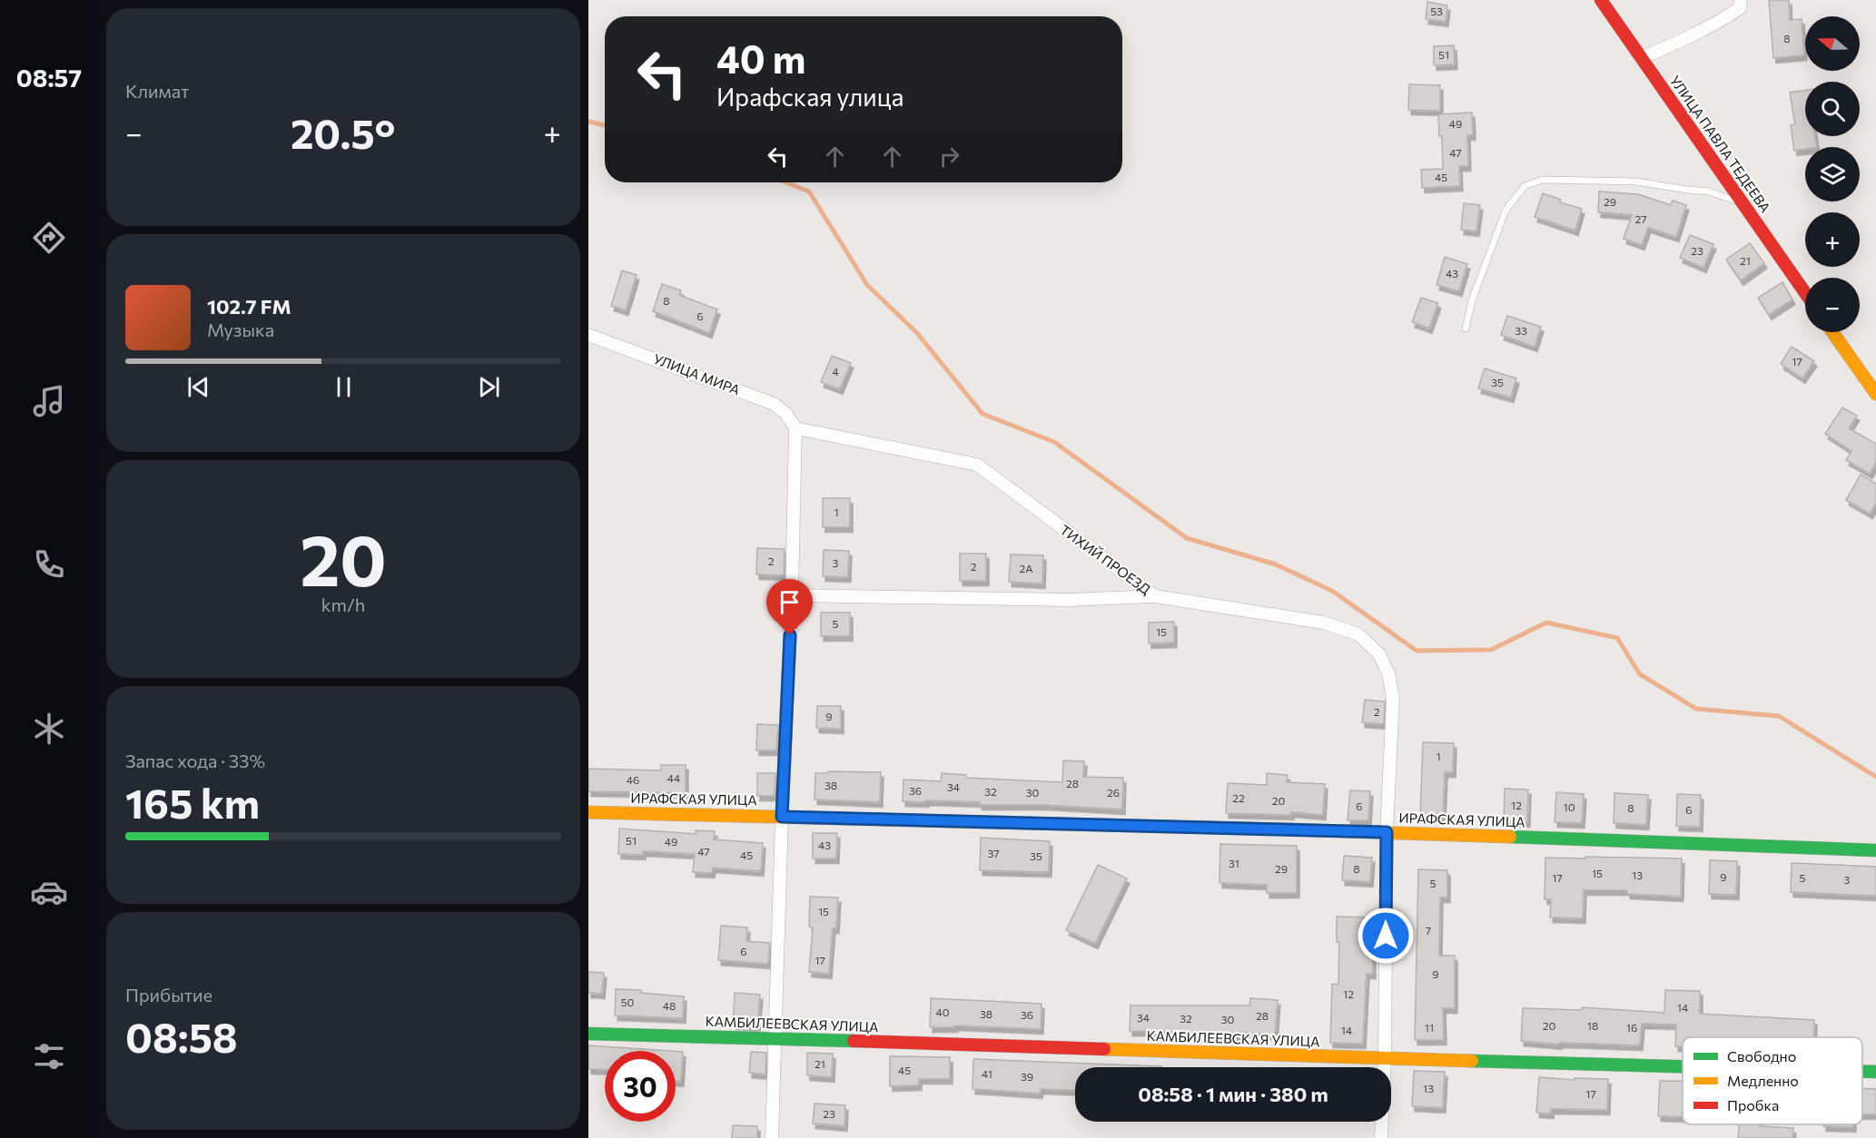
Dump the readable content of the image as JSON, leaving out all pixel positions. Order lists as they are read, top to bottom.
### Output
{
  "streets": {
    "street": [
      "УЛИЦА ПАВЛА ТЕДЕЕВА",
      "УЛИЦА МИРА",
      "ТИХИЙ ПРОЕЗД",
      "ИРАФСКАЯ УЛИЦА",
      "КАМБИЛЕЕВСКАЯ УЛИЦА"
    ]
  },
  "crossings": [
    ["УЛИЦА МИРА", "ТИХИЙ ПРОЕЗД"],
    ["ТИХИЙ ПРОЕЗД", "ИРАФСКАЯ УЛИЦА"],
    ["ТИХИЙ ПРОЕЗД", "КАМБИЛЕЕВСКАЯ УЛИЦА"]
  ],
  "house_numbers": [
    "53",
    "8",
    "51",
    "49",
    "47",
    "45",
    "29",
    "27",
    "23",
    "21",
    "43",
    "8",
    "6",
    "33",
    "17",
    "4",
    "35",
    "1",
    "2",
    "3",
    "2",
    "2А",
    "5",
    "15",
    "2",
    "9",
    "1",
    "44",
    "46",
    "28",
    "38",
    "34",
    "36",
    "32",
    "30",
    "26",
    "22",
    "20",
    "12",
    "6",
    "10",
    "8",
    "6",
    "51",
    "49",
    "43",
    "47",
    "37",
    "45",
    "35",
    "31",
    "29",
    "8",
    "15",
    "13",
    "9",
    "17",
    "5",
    "3",
    "5",
    "15",
    "7",
    "6",
    "17",
    "9",
    "12",
    "50",
    "48",
    "14",
    "40",
    "38",
    "36",
    "28",
    "34",
    "32",
    "30",
    "20",
    "18",
    "11",
    "16",
    "14",
    "21",
    "45",
    "41",
    "39",
    "13",
    "17",
    "23"
  ],
  "legend": ["Свободно", "Медленно", "Пробка"],
  "north": "left",
  "page": {
    "tabs": "08:57",
    "tile": [
      "Климат",
      ["20", "km/h"],
      ["Запас хода · 33%", "165 km"],
      ["Прибытие", "08:58"]
    ],
    "map_buttons": ["+", "−"],
    "turn": ["40 m", "Ирафская улица"],
    "heat": ["−", "20.5°", "+"],
    "song": ["102.7 FM", "Музыка"],
    "limit": "30",
    "trip": "08:58 · 1 мин · 380 m"
  }
}
